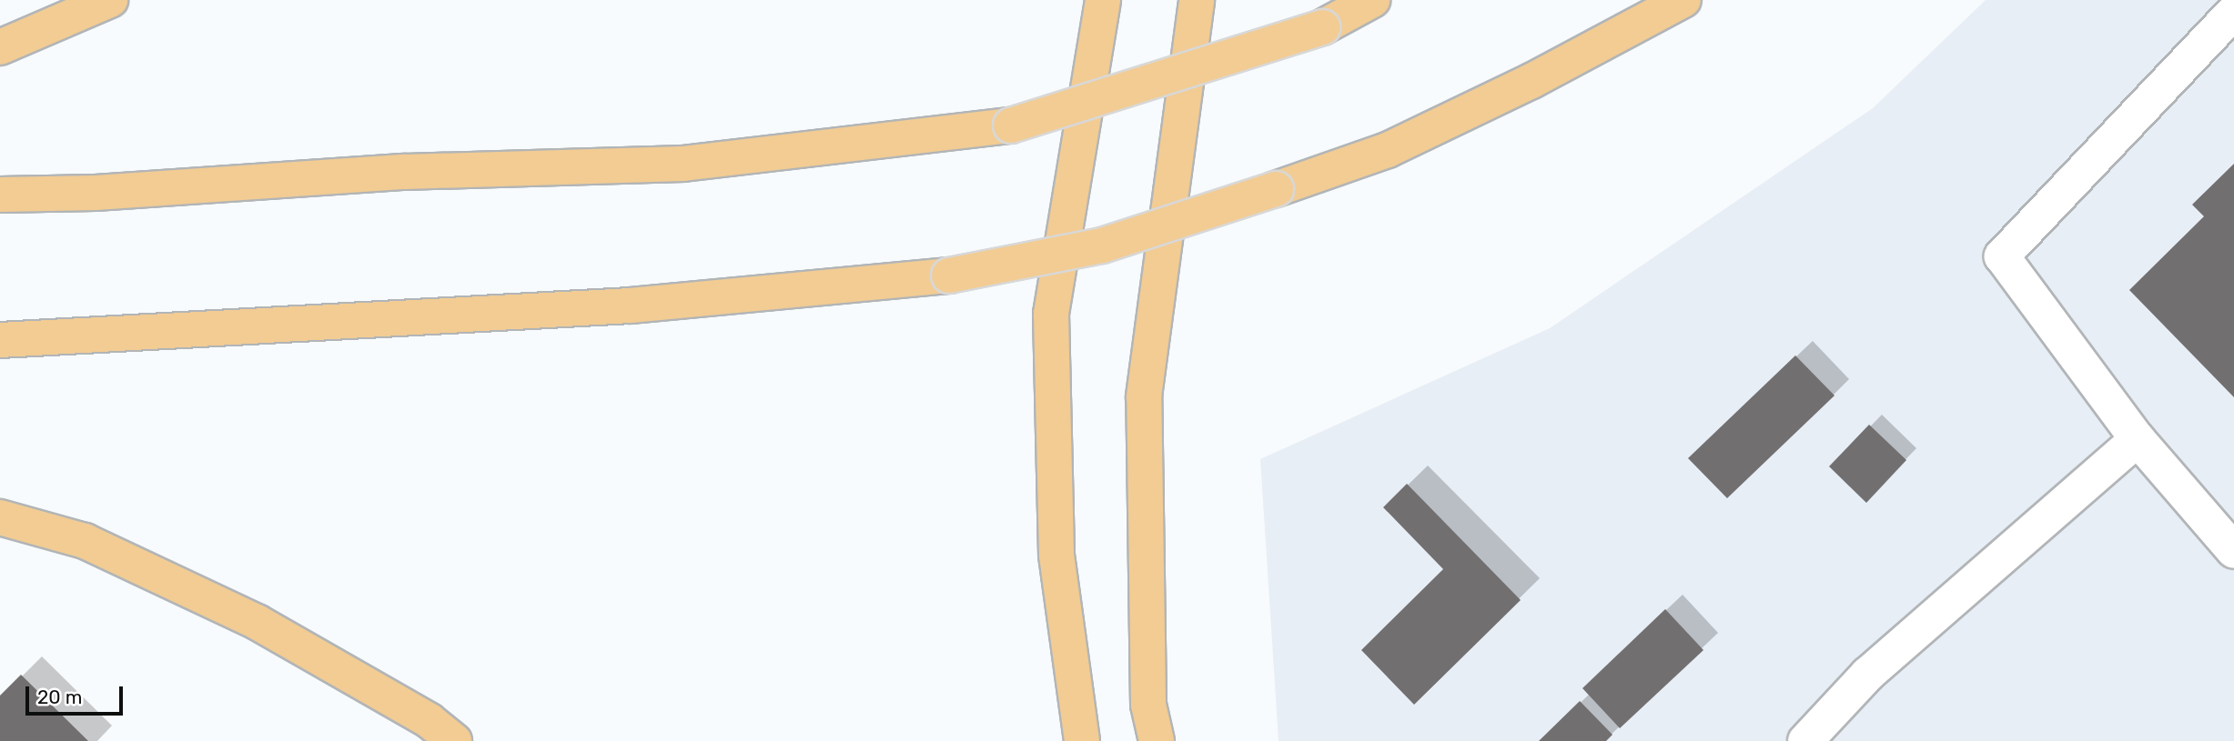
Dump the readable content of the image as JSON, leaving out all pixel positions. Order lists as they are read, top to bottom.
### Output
{
  "scale_bar": "20 m"
}
